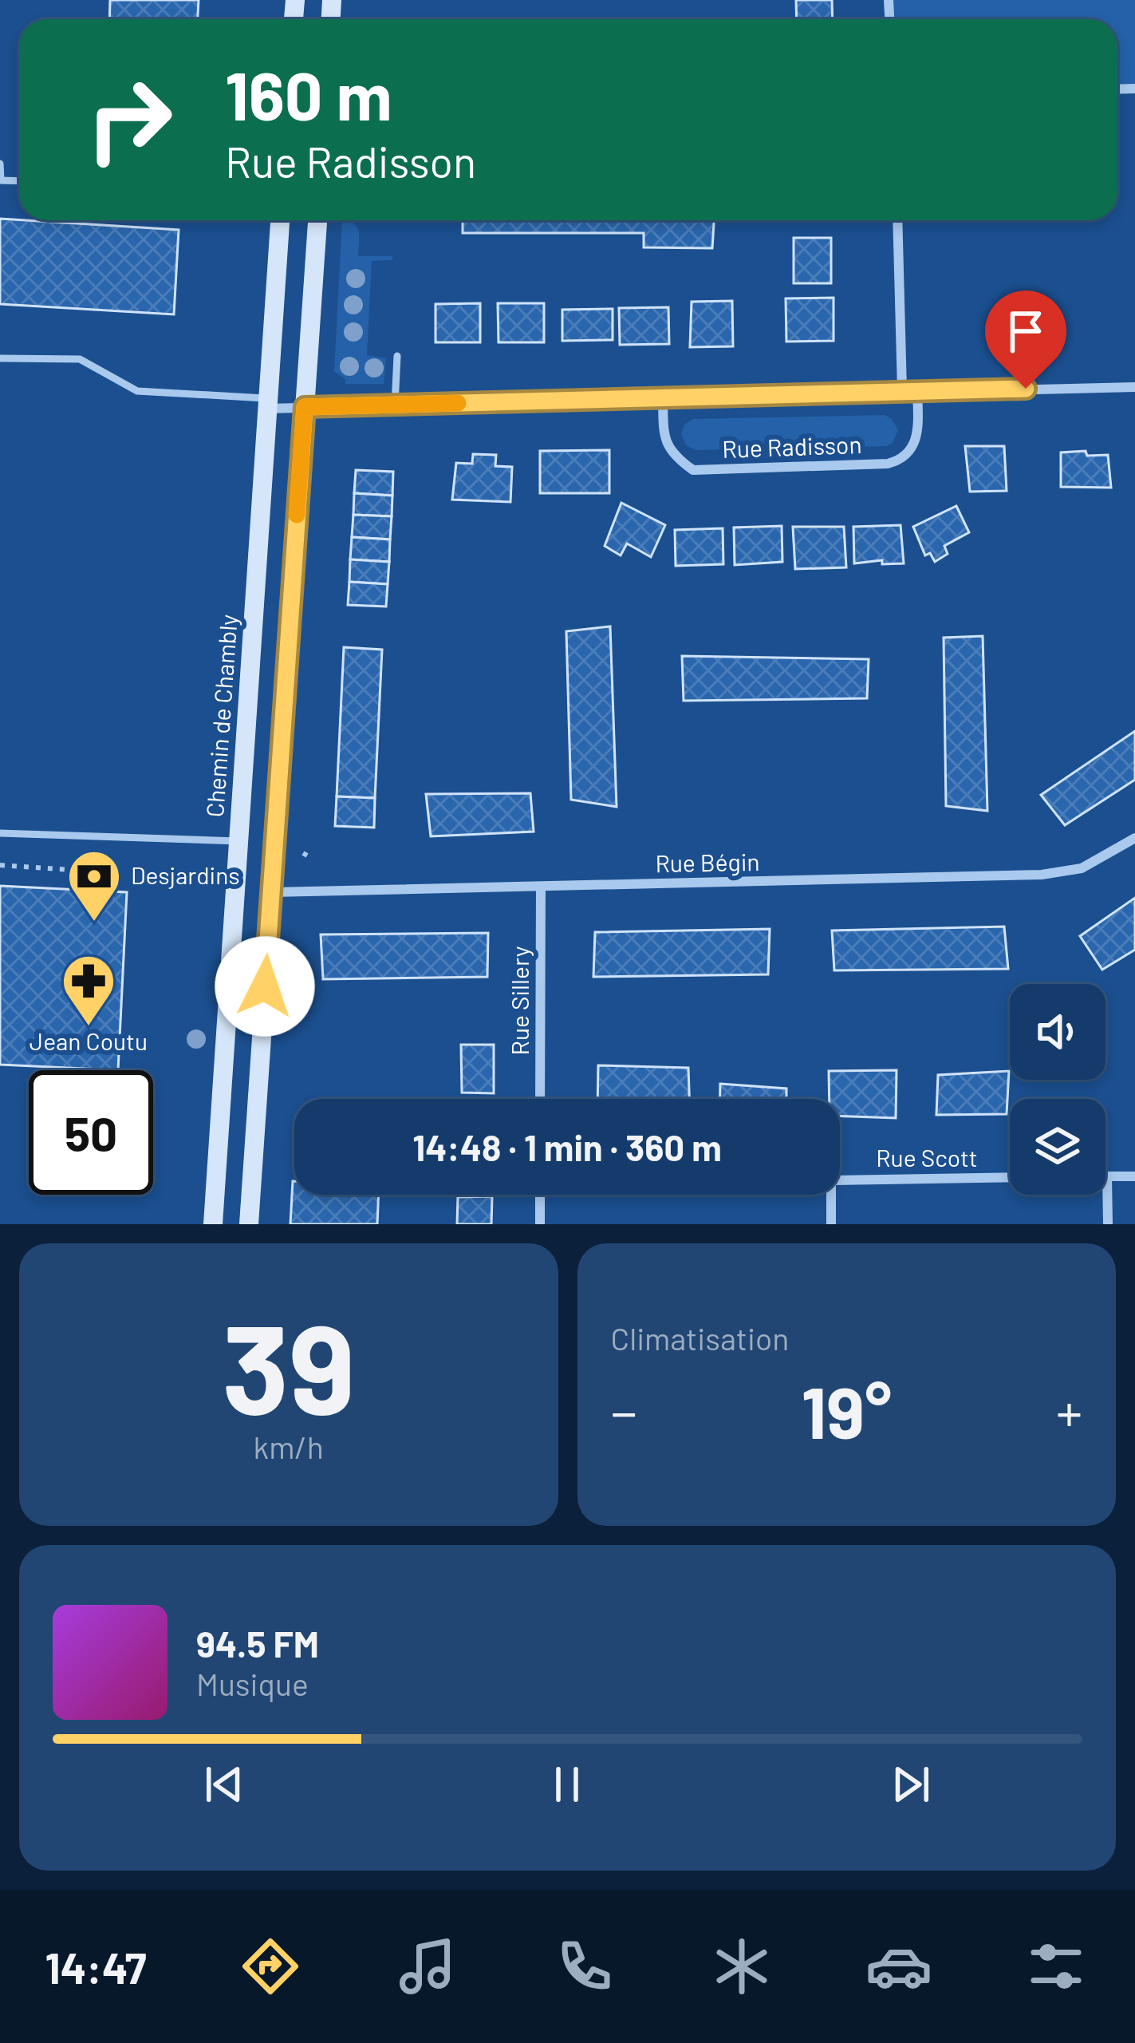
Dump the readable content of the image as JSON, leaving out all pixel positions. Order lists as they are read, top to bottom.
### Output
{
  "streets": {
    "main road": ["Chemin de Chambly"],
    "street": [
      "Rue Radisson",
      "Rue Bégin",
      "Rue Sillery",
      "Rue Scott"
    ]
  },
  "crossings": [
    ["Rue Bégin", "Rue Sillery"]
  ],
  "places": {
    "bank": ["Desjardins"],
    "pharmacy": ["Jean Coutu"]
  },
  "page": {
    "turn": ["160 m", "Rue Radisson"],
    "limit": "50",
    "trip": "14:48 · 1 min · 360 m",
    "tile": [
      ["39", "km/h"],
      "Climatisation"
    ],
    "heat": ["−", "19°", "+"],
    "song": ["94.5 FM", "Musique"],
    "tabs": "14:47"
  }
}
